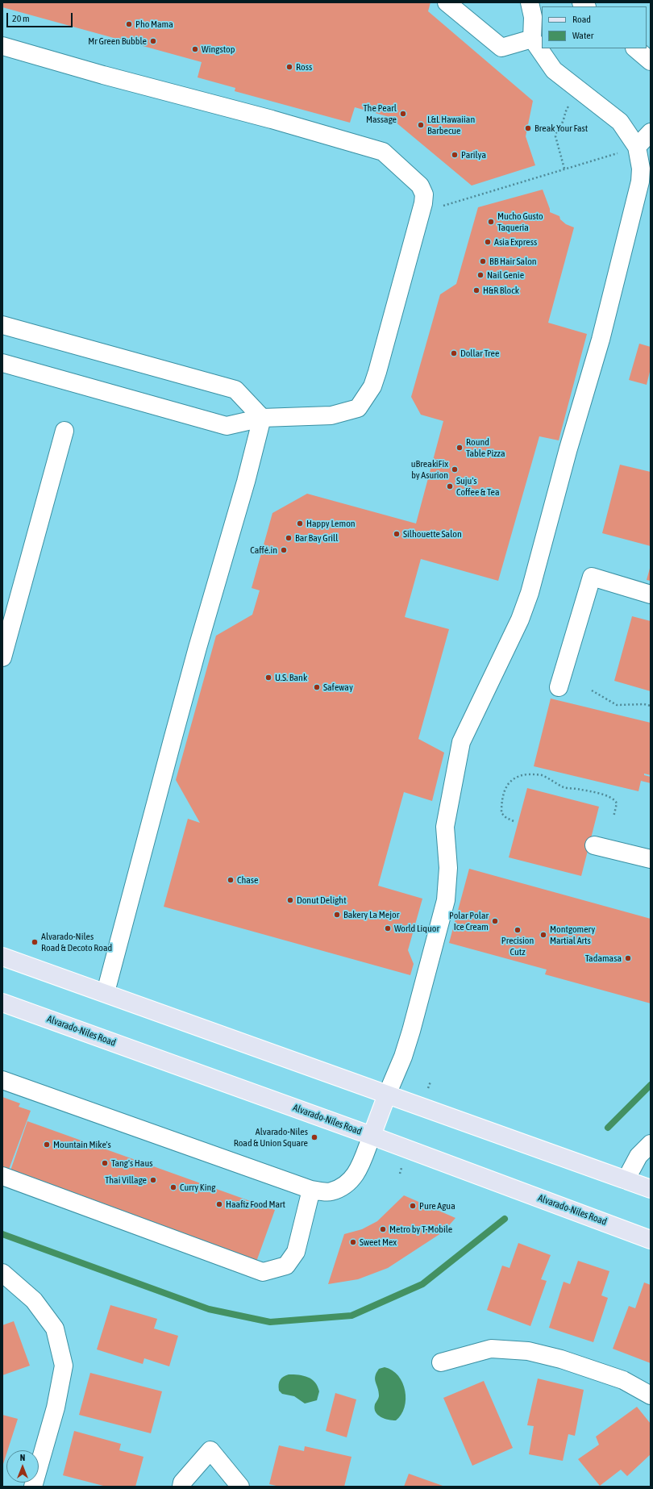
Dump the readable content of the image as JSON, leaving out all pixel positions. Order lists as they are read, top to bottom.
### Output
{
  "streets": {
    "main road": ["Alvarado-Niles Road"]
  },
  "places": [
    "Pho Mama",
    "Mr Green Bubble",
    "Wingstop",
    "Ross",
    "The Pearl Massage",
    "L&L Hawaiian Barbecue",
    "Break Your Fast",
    "Parilya",
    "Mucho Gusto Taqueria",
    "Asia Express",
    "BB Hair Salon",
    "Nail Genie",
    "H&R Block",
    "Dollar Tree",
    "Round Table Pizza",
    "uBreakiFix by Asurion",
    "Suju's Coffee & Tea",
    "Happy Lemon",
    "Silhouette Salon",
    "Bar Bay Grill",
    "Caffé.in",
    "U.S. Bank",
    "Safeway",
    "Chase",
    "Donut Delight",
    "Bakery La Mejor",
    "Polar Polar Ice Cream",
    "World Liquor",
    "Precision Cutz",
    "Montgomery Martial Arts",
    "Alvarado-Niles Road & Decoto Road",
    "Tadamasa",
    "Alvarado-Niles Road & Union Square",
    "Mountain Mike's",
    "Tang's Haus",
    "Thai Village",
    "Curry King",
    "Haafiz Food Mart",
    "Pure Agua",
    "Metro by T-Mobile",
    "Sweet Mex"
  ],
  "legend": ["Road", "Water"],
  "scale_bar": "20 m",
  "north": "top"
}
